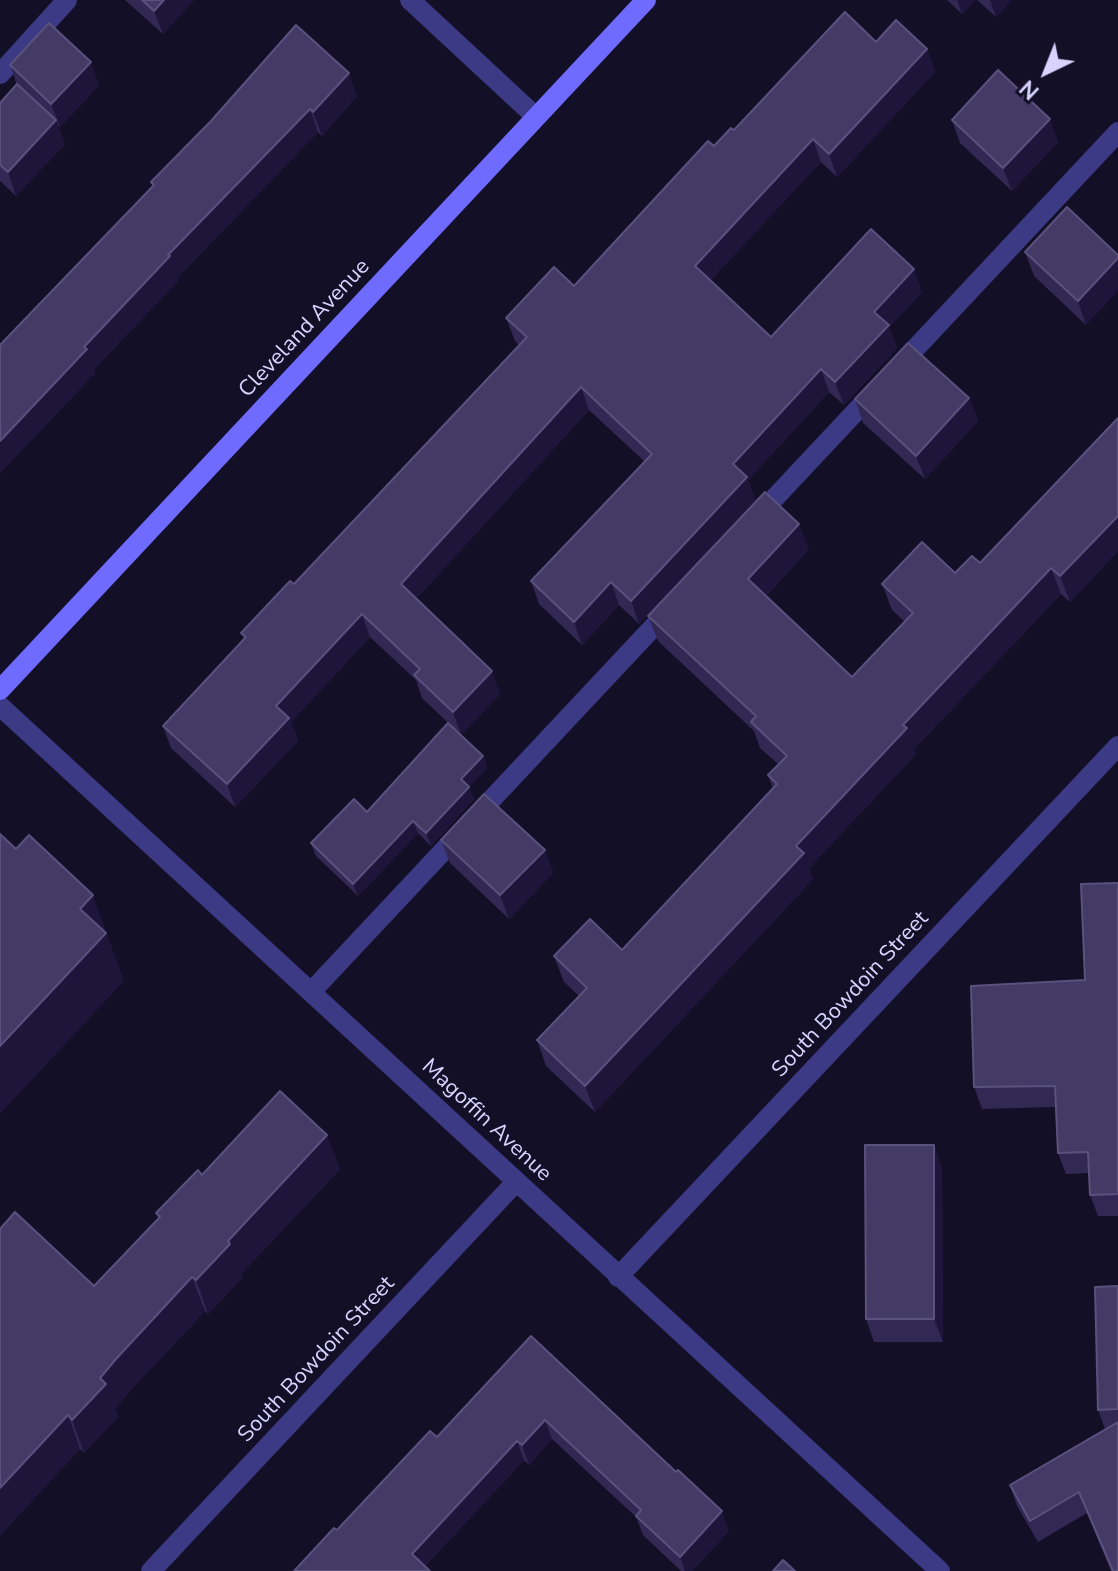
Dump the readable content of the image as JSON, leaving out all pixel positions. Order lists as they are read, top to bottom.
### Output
{
  "streets": {
    "street": ["Cleveland Avenue", "South Bowdoin Street", "Magoffin Avenue"]
  },
  "crossings": [
    ["South Bowdoin Street", "Magoffin Avenue"]
  ],
  "north": "bottom left"
}
